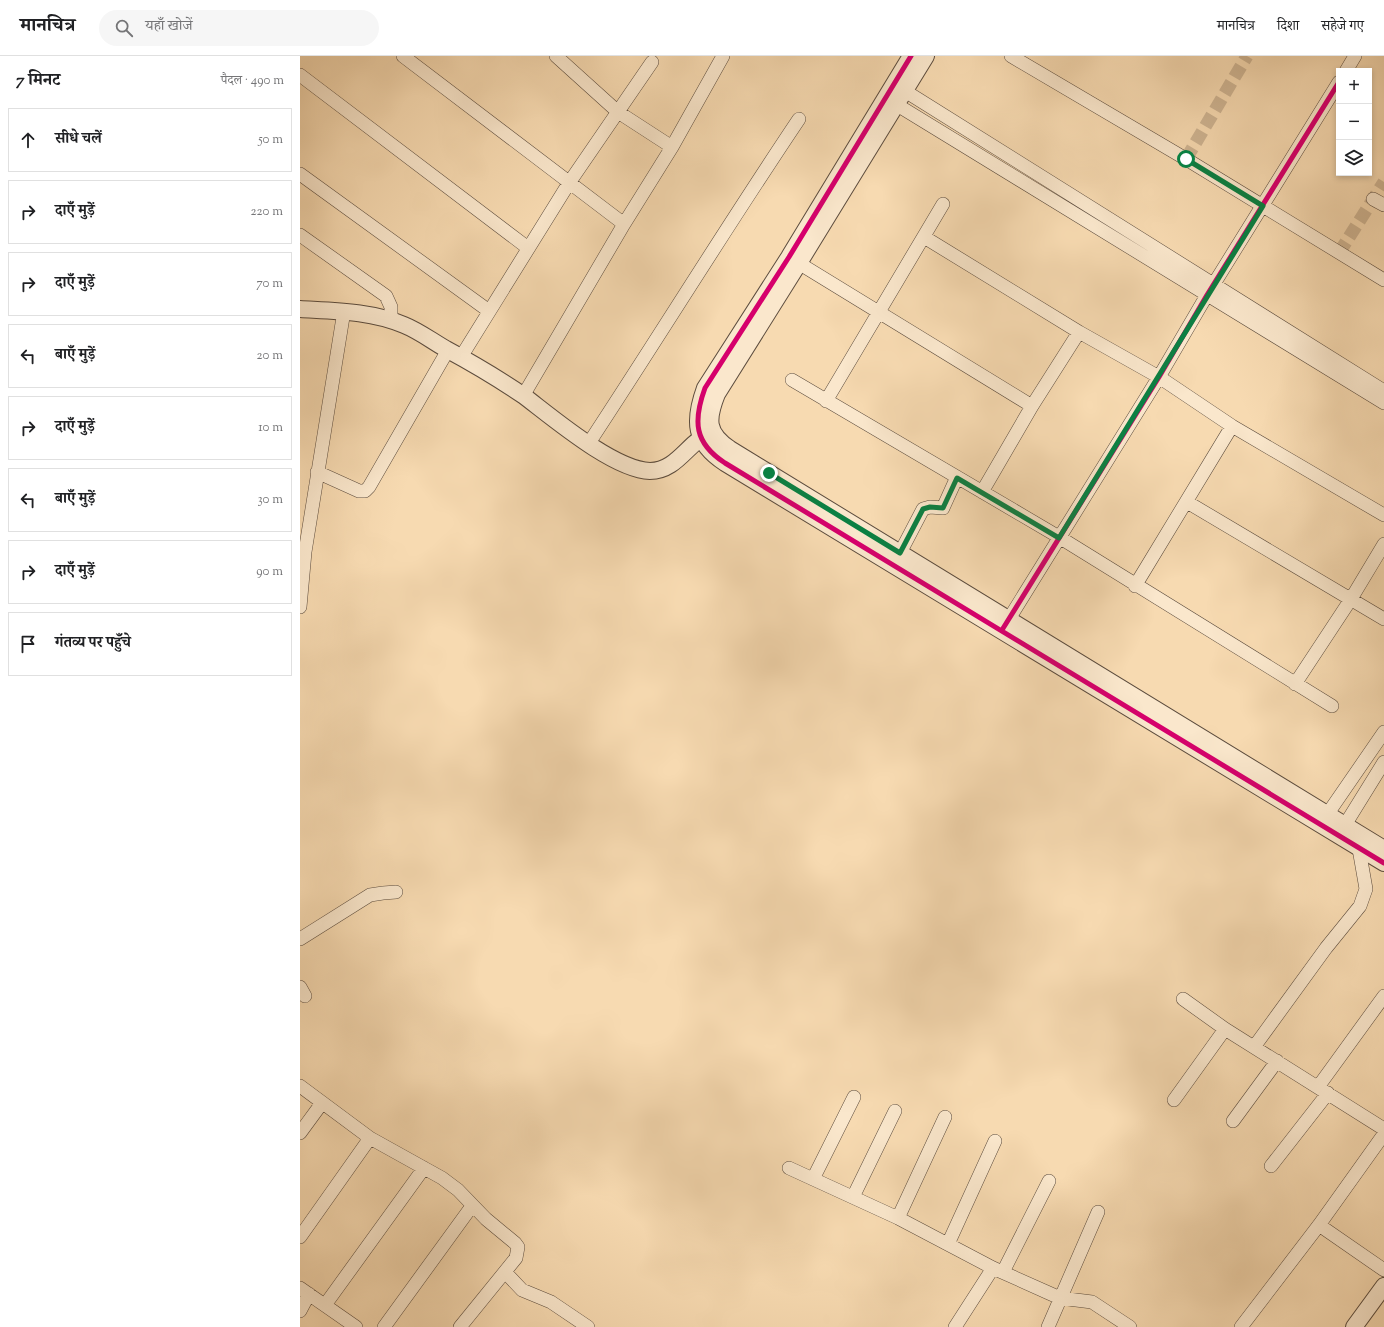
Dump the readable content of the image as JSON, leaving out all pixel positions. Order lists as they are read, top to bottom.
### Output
{
  "page": {
    "header": "मानचित्र",
    "search": "यहाँ खोजें",
    "nav": ["मानचित्र", "दिशा", "सहेजे गए"],
    "heading": ["7 मिनट", "पैदल · 490 m"],
    "map_buttons": ["+", "−"],
    "list": [
      ["सीधे चलें", "50 m"],
      ["दाएँ मुड़ें", "220 m"],
      ["दाएँ मुड़ें", "70 m"],
      ["बाएँ मुड़ें", "20 m"],
      ["दाएँ मुड़ें", "10 m"],
      ["बाएँ मुड़ें", "30 m"],
      ["दाएँ मुड़ें", "90 m"],
      "गंतव्य पर पहुँचे"
    ]
  }
}
